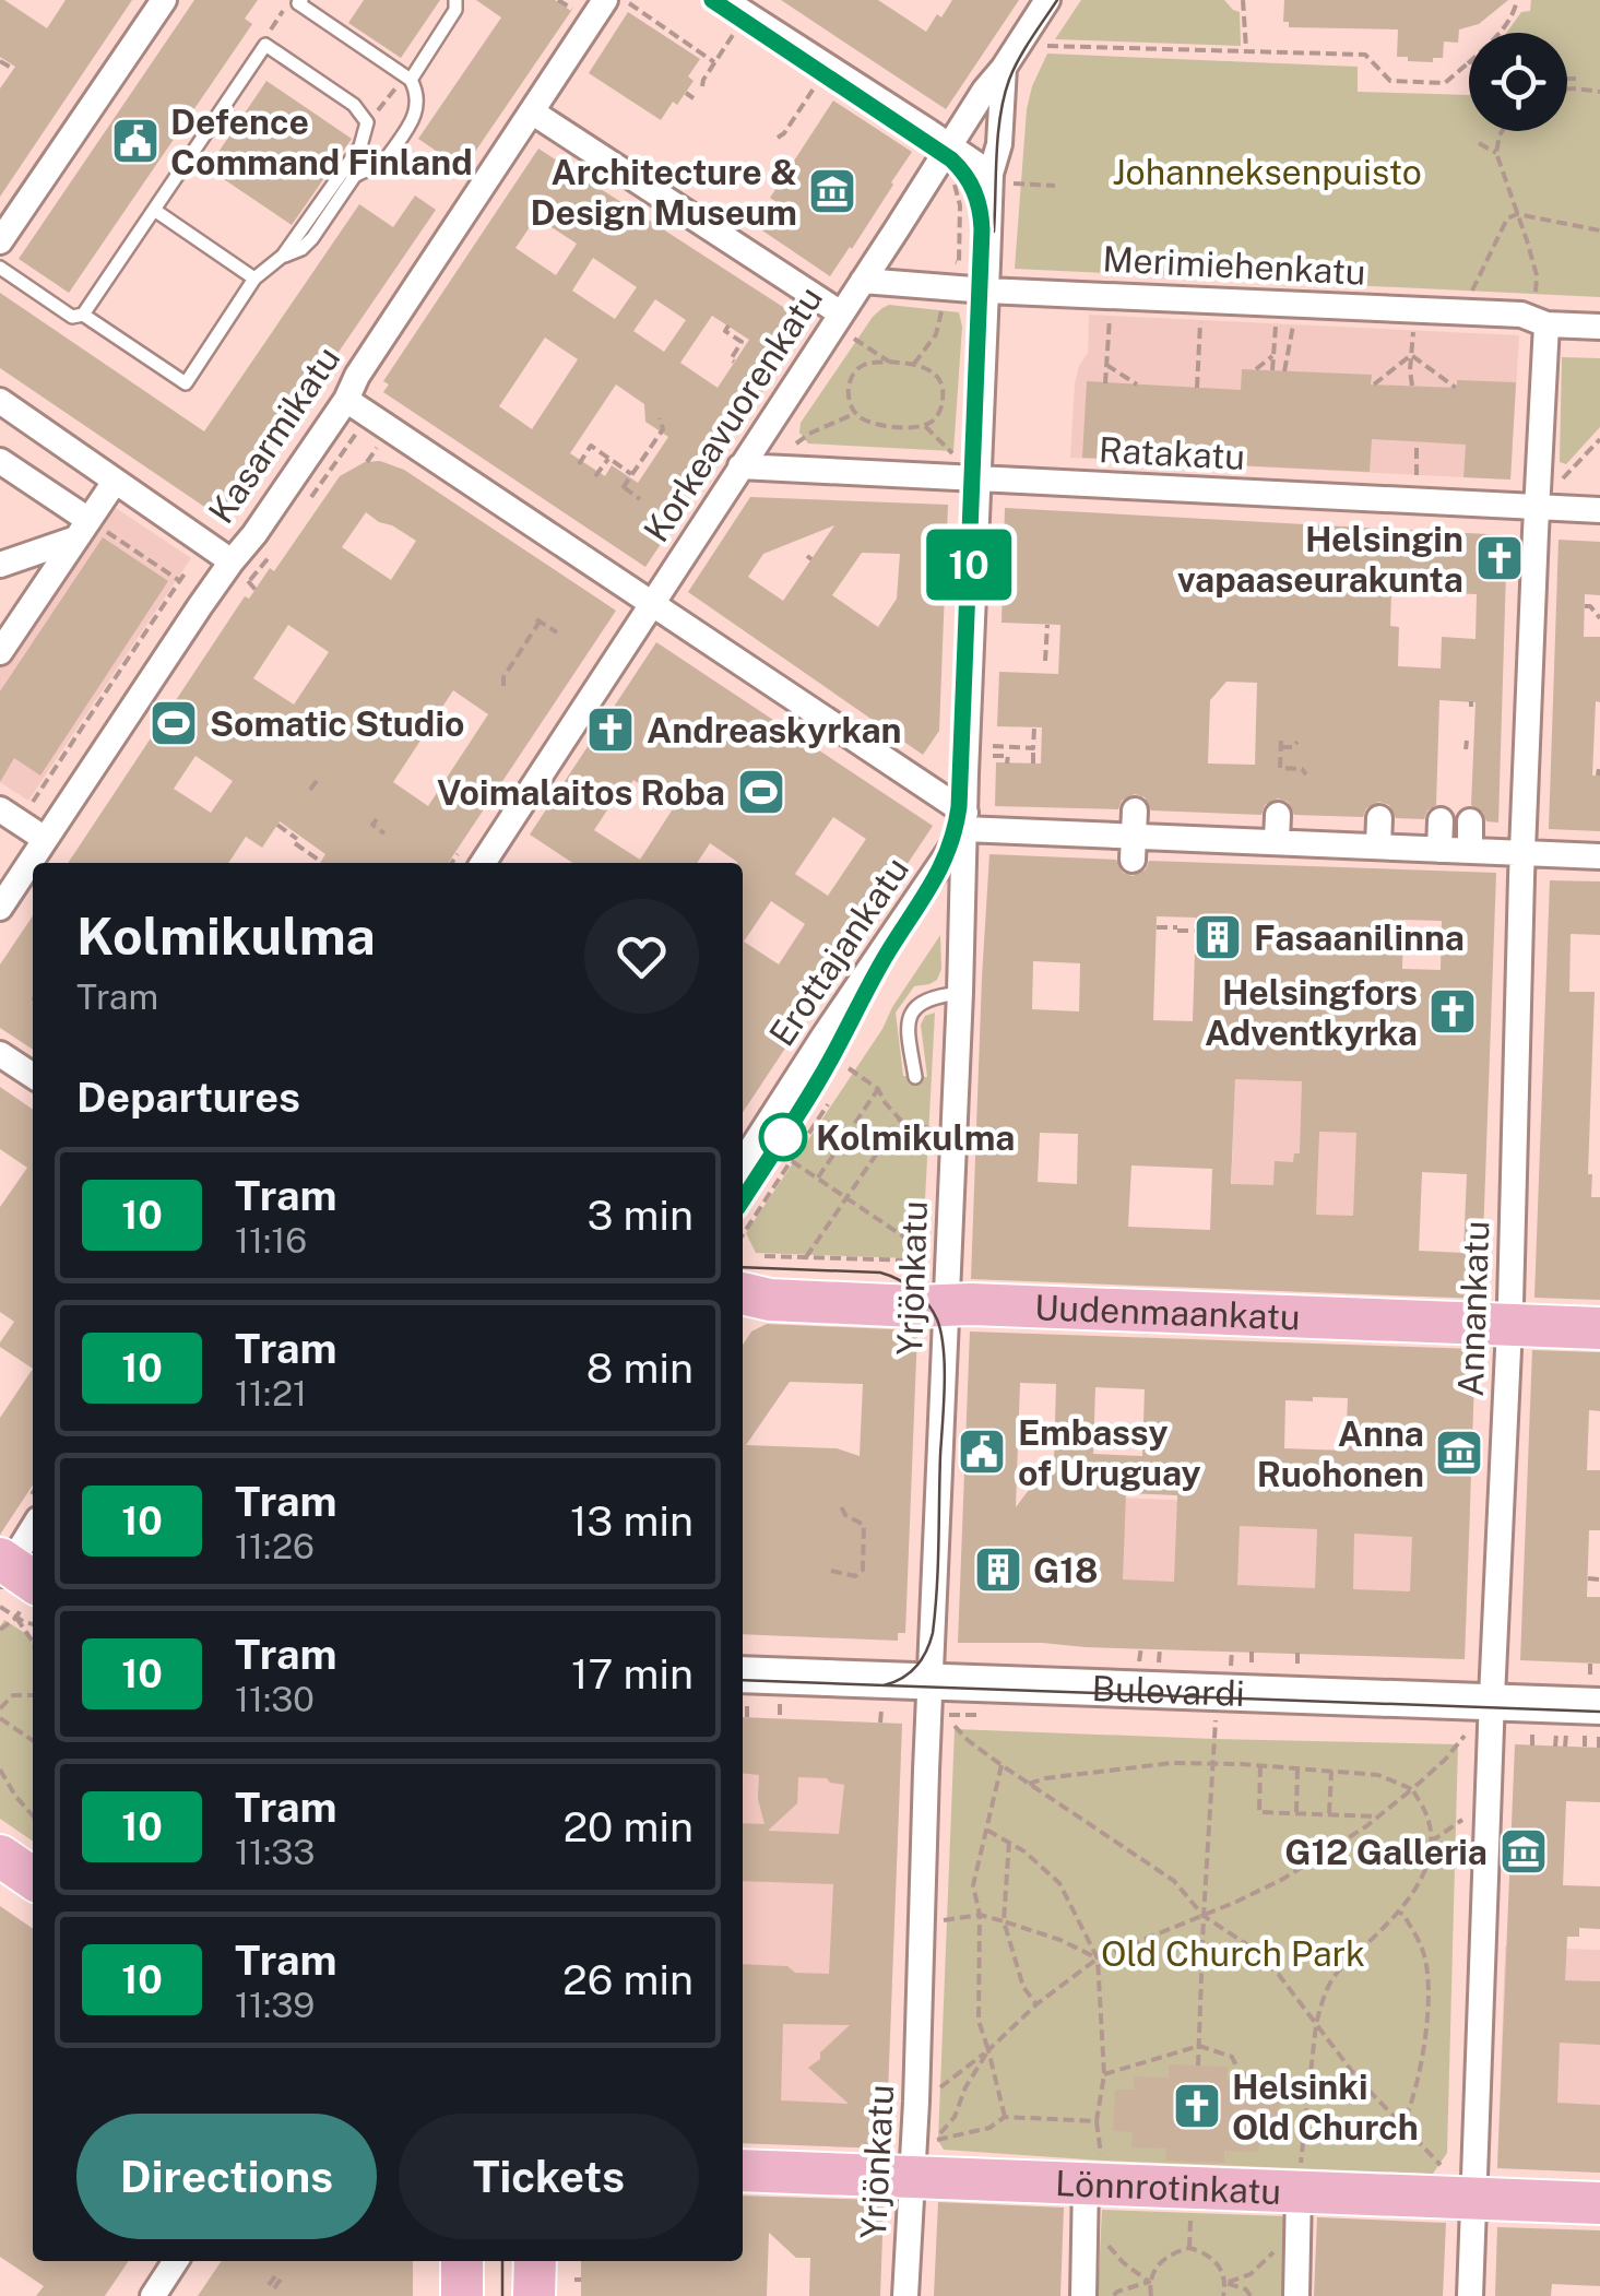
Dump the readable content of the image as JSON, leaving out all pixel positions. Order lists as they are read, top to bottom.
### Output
{
  "streets": {
    "main road": ["Uudenmaankatu", "Lönnrotinkatu"],
    "street": [
      "Merimiehenkatu",
      "Korkeavuorenkatu",
      "Kasarmikatu",
      "Ratakatu",
      "Erottajankatu",
      "Yrjönkatu",
      "Annankatu",
      "Bulevardi"
    ]
  },
  "crossings": [
    ["Merimiehenkatu", "Korkeavuorenkatu"],
    ["Merimiehenkatu", "Yrjönkatu"],
    ["Merimiehenkatu", "Annankatu"],
    ["Korkeavuorenkatu", "Ratakatu"],
    ["Korkeavuorenkatu", "Yrjönkatu"],
    ["Ratakatu", "Yrjönkatu"],
    ["Ratakatu", "Annankatu"],
    ["Erottajankatu", "Yrjönkatu"],
    ["Yrjönkatu", "Uudenmaankatu"],
    ["Yrjönkatu", "Bulevardi"],
    ["Yrjönkatu", "Lönnrotinkatu"],
    ["Annankatu", "Uudenmaankatu"],
    ["Annankatu", "Bulevardi"],
    ["Annankatu", "Lönnrotinkatu"]
  ],
  "parks": ["Johanneksenpuisto", "Old Church Park"],
  "places": {
    "public building": ["Defence Command Finland", "Embassy of Uruguay"],
    "museum": ["Architecture & Design Museum", "Anna Ruohonen", "G12 Galleria"],
    "church": [
      "Helsingin vapaaseurakunta",
      "Andreaskyrkan",
      "Helsingfors Adventkyrka",
      "Helsinki Old Church"
    ],
    "sports": ["Somatic Studio", "Voimalaitos Roba"],
    "building": ["Fasaanilinna", "G18"],
    "other": ["Kolmikulma"]
  },
  "lines": ["tram line 10"],
  "page": {
    "on_map": "10",
    "heading": [
      ["Kolmikulma", "Tram"],
      "Departures"
    ],
    "list": [
      {
        "mark": "10",
        "name": "Tram",
        "note": "11:16",
        "value": "3 min"
      },
      {
        "mark": "10",
        "name": "Tram",
        "note": "11:21",
        "value": "8 min"
      },
      {
        "mark": "10",
        "name": "Tram",
        "note": "11:26",
        "value": "13 min"
      },
      {
        "mark": "10",
        "name": "Tram",
        "note": "11:30",
        "value": "17 min"
      },
      {
        "mark": "10",
        "name": "Tram",
        "note": "11:33",
        "value": "20 min"
      },
      {
        "mark": "10",
        "name": "Tram",
        "note": "11:39",
        "value": "26 min"
      }
    ],
    "buttons": ["Directions", "Tickets"]
  }
}
